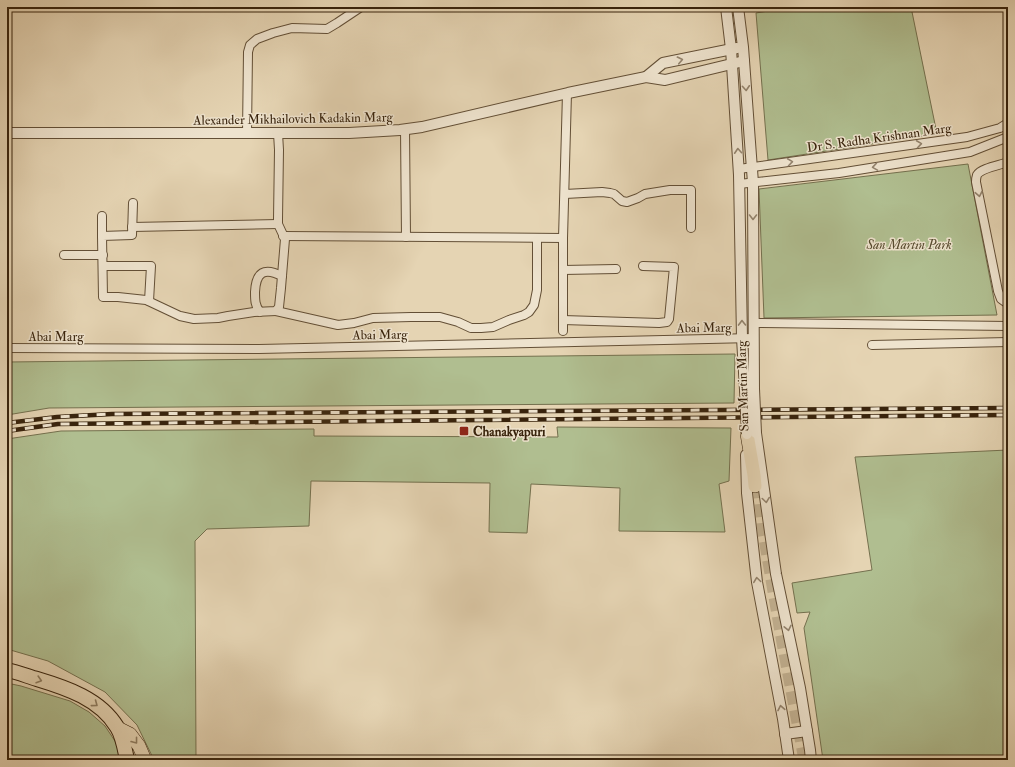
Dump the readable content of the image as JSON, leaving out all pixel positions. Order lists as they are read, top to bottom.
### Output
{
  "streets": {
    "street": [
      "Alexander Mikhailovich Kadakin Marg",
      "Dr S. Radha Krishnan Marg",
      "Abai Marg",
      "San Martin Marg"
    ]
  },
  "crossings": [
    ["Dr S. Radha Krishnan Marg", "San Martin Marg"],
    ["Abai Marg", "San Martin Marg"]
  ],
  "parks": ["San Martin Park"],
  "places": {
    "transit": ["Chanakyapuri"]
  }
}
